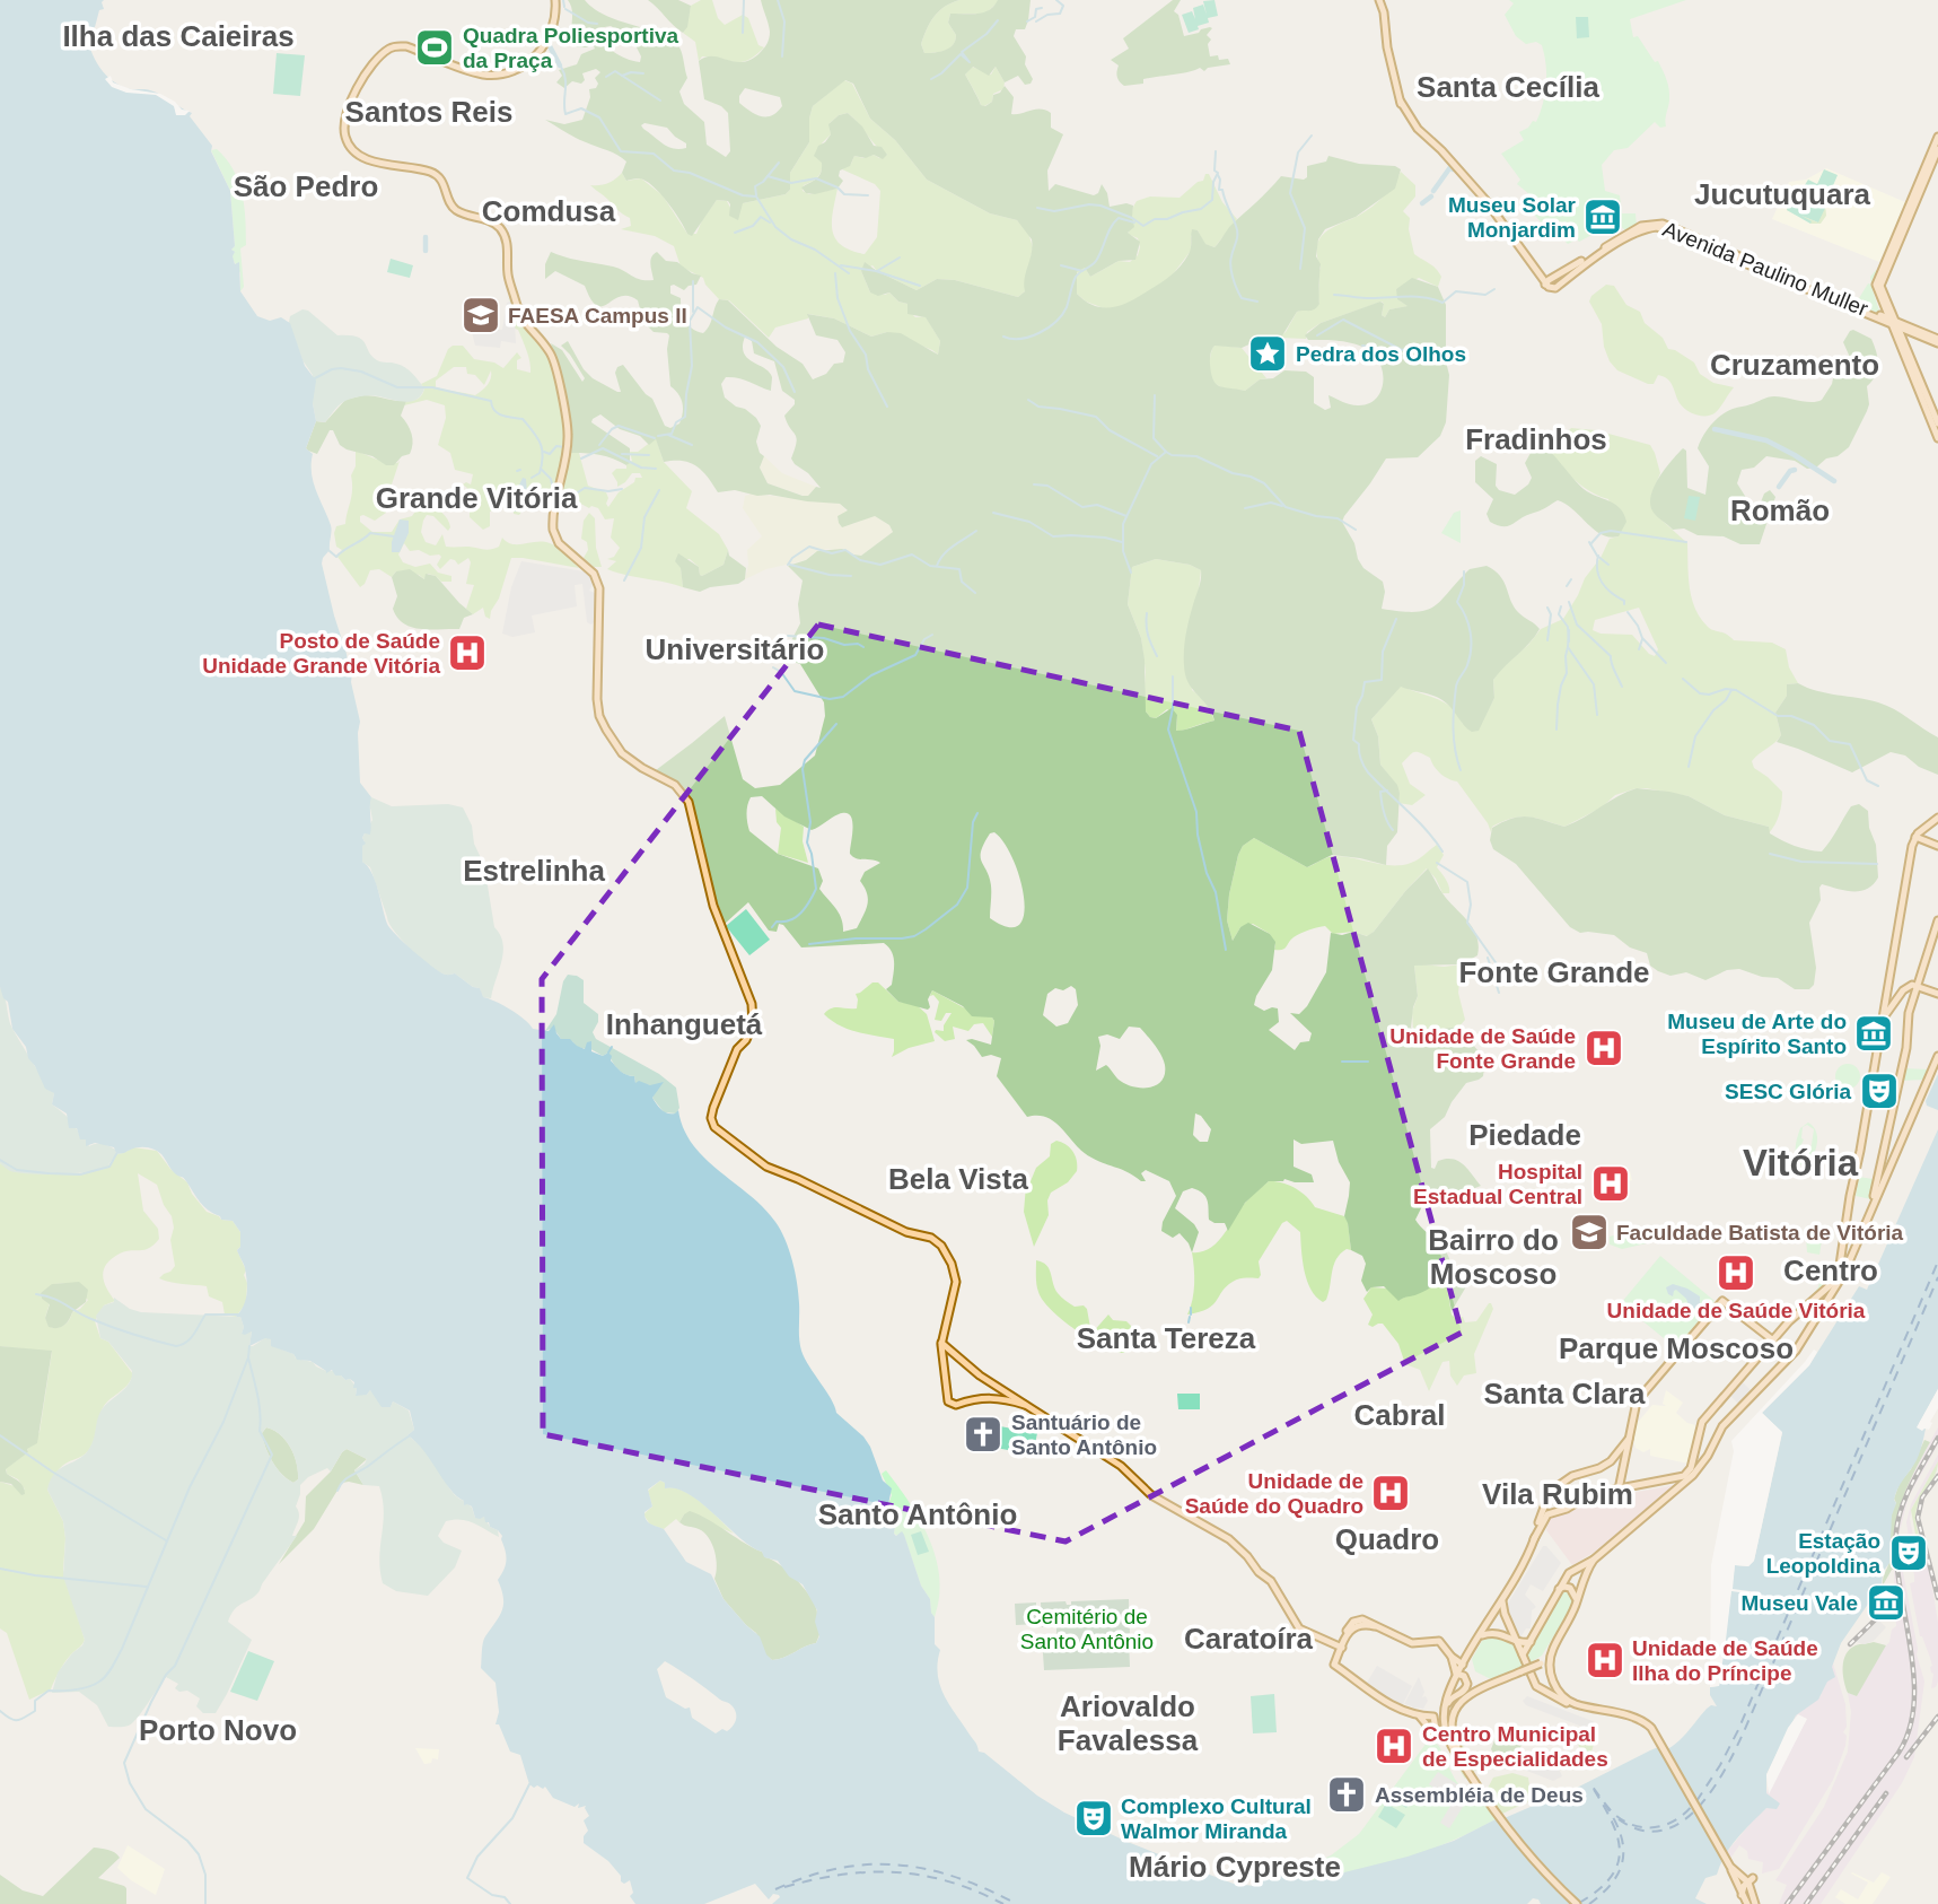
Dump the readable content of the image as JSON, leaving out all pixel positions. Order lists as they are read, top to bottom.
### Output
{
  "streets": {
    "main road": ["Avenida Paulino Muller"]
  },
  "districts": [
    "Ilha das Caieiras",
    "Santa Cecília",
    "Santos Reis",
    "São Pedro",
    "Jucutuquara",
    "Comdusa",
    "Cruzamento",
    "Fradinhos",
    "Grande Vitória",
    "Romão",
    "Universitário",
    "Estrelinha",
    "Fonte Grande",
    "Inhanguetá",
    "Piedade",
    "Vitória",
    "Bela Vista",
    "Bairro do Moscoso",
    "Centro",
    "Santa Tereza",
    "Parque Moscoso",
    "Santa Clara",
    "Cabral",
    "Vila Rubim",
    "Santo Antônio",
    "Quadro",
    "Caratoíra",
    "Ariovaldo Favalessa",
    "Porto Novo",
    "Mário Cypreste"
  ],
  "parks": ["Cemitério de Santo Antônio"],
  "places": {
    "sports": ["Quadra Poliesportiva da Praça"],
    "museum": ["Museu Solar Monjardim", "Museu de Arte do Espírito Santo", "Museu Vale"],
    "school or university": ["FAESA Campus II", "Faculdade Batista de Vitória"],
    "place": ["Pedra dos Olhos"],
    "hospital": [
      "Posto de Saúde Unidade Grande Vitória",
      "Unidade de Saúde Fonte Grande",
      "Hospital Estadual Central",
      "Unidade de Saúde Vitória",
      "Unidade de Saúde do Quadro",
      "Unidade de Saúde Ilha do Príncipe",
      "Centro Municipal de Especialidades"
    ],
    "theatre": ["SESC Glória", "Estação Leopoldina", "Complexo Cultural Walmor Miranda"],
    "church": ["Santuário de Santo Antônio", "Assembléia de Deus"]
  }
}
